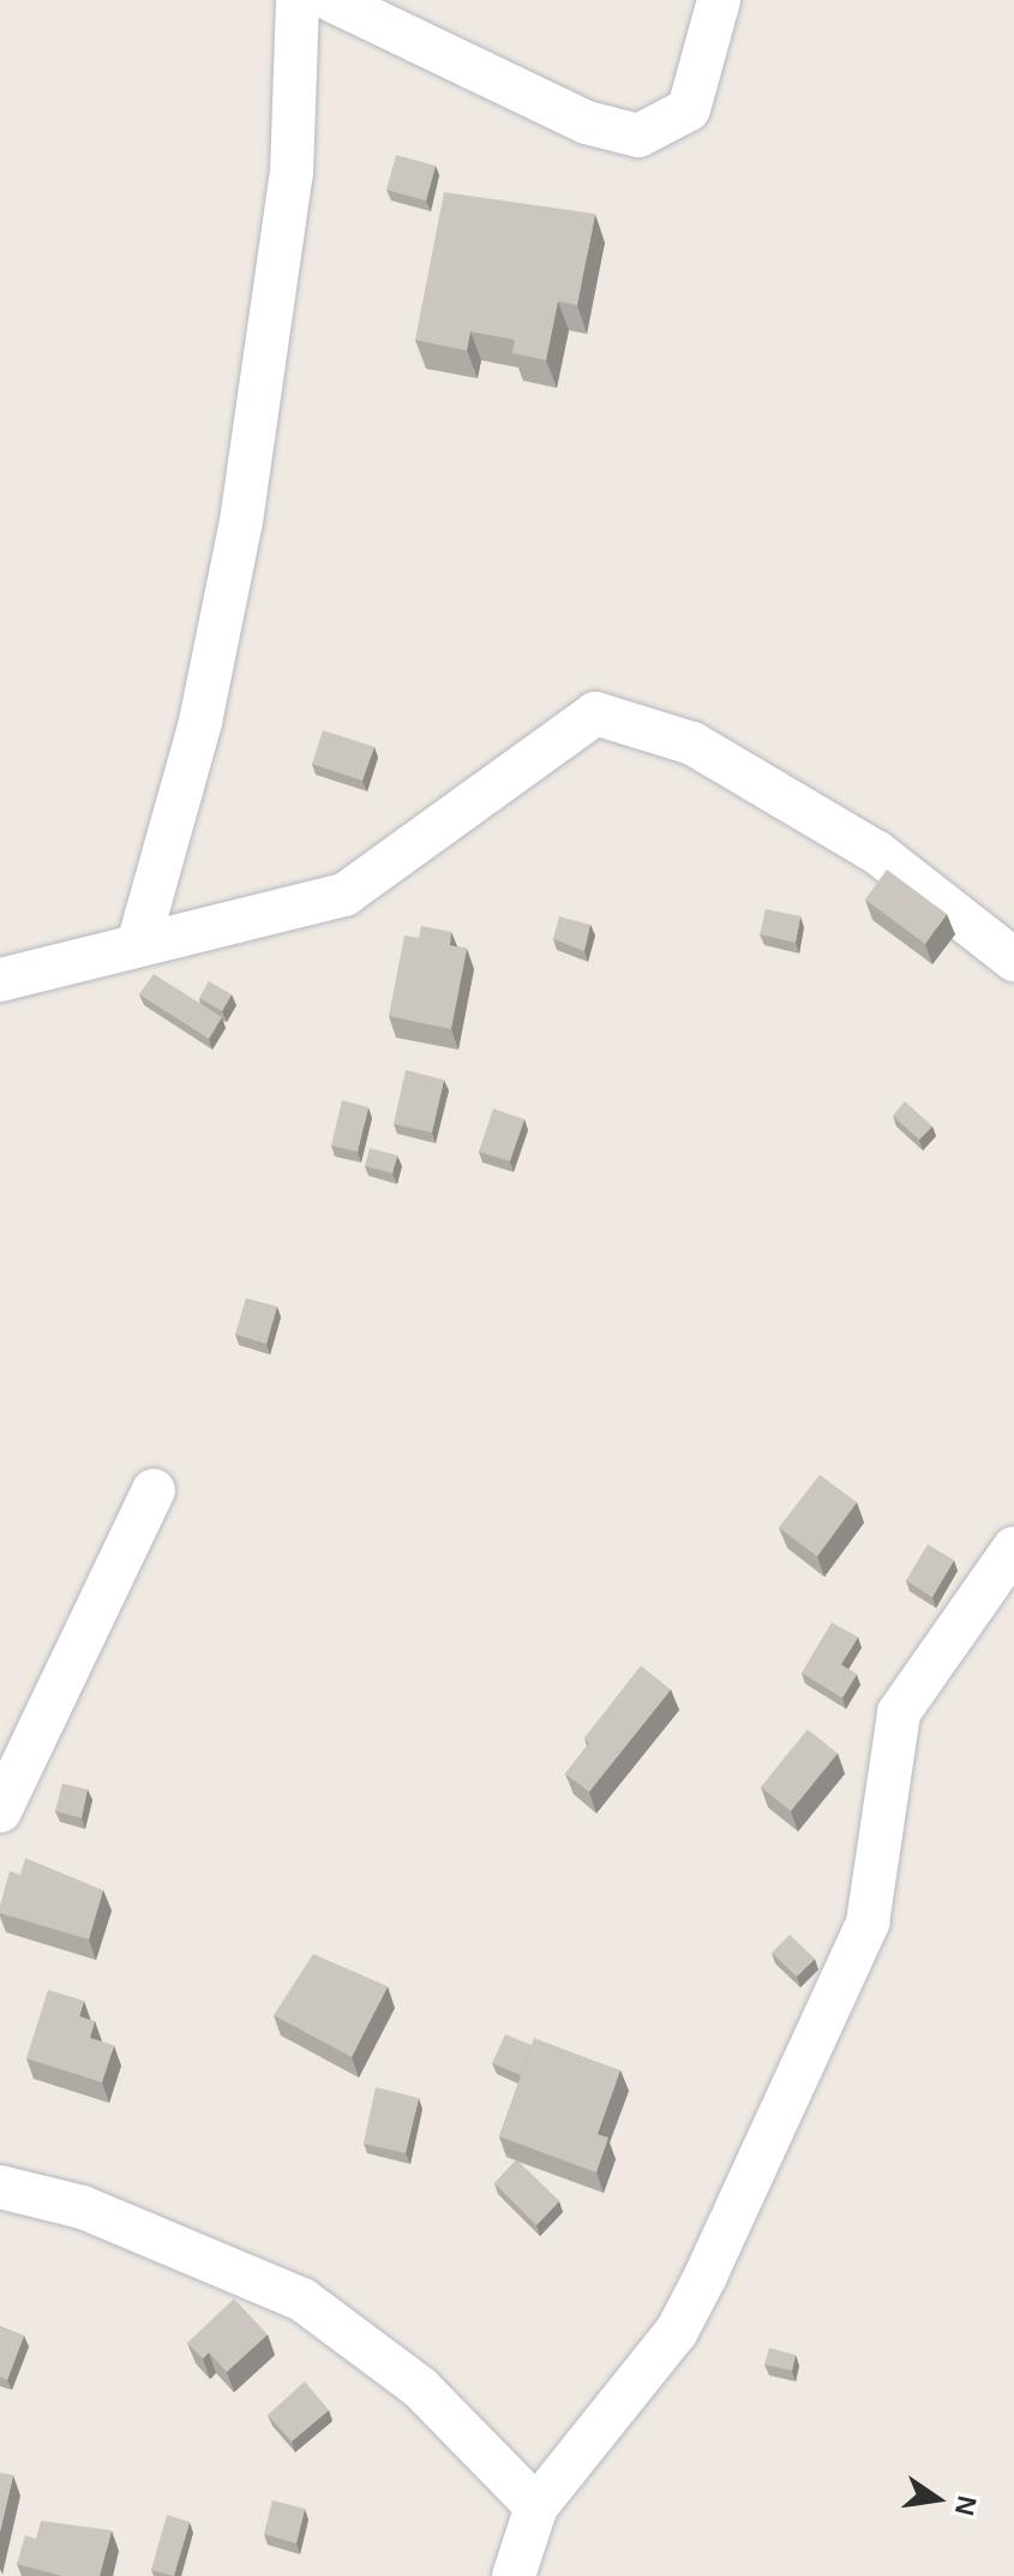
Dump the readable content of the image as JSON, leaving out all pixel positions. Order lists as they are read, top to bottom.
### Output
{
  "north": "right"
}
